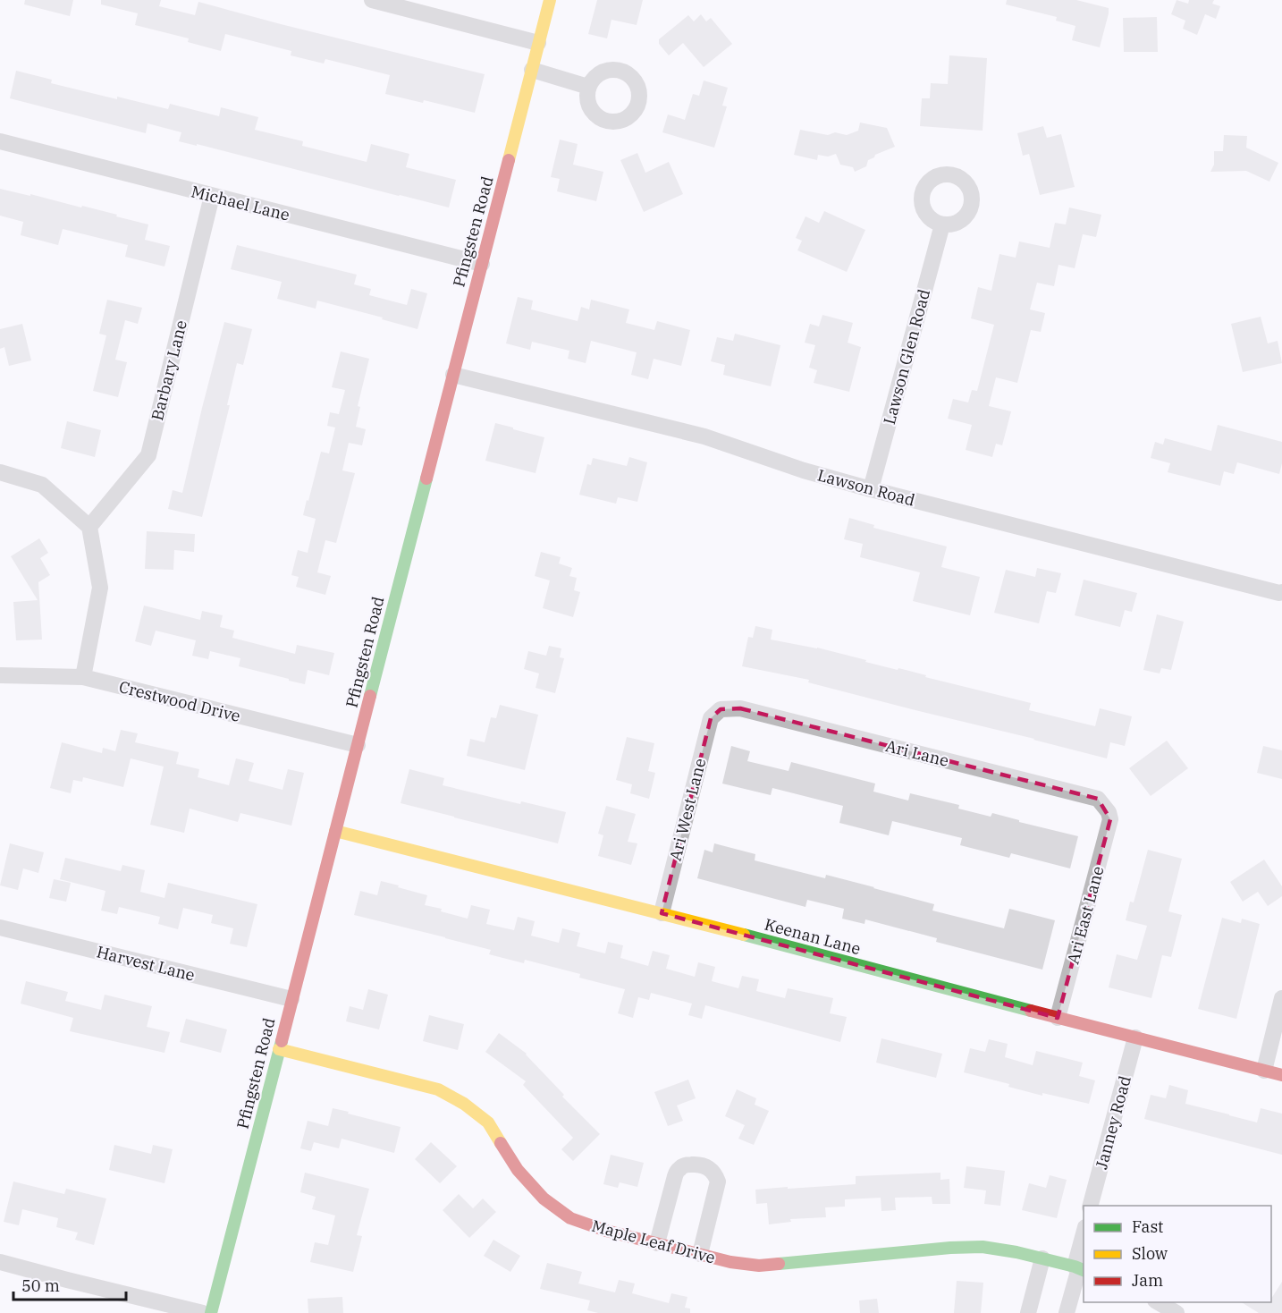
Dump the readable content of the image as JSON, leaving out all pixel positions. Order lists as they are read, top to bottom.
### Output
{
  "streets": {
    "street": [
      "Michael Lane",
      "Pfingsten Road",
      "Lawson Glen Road",
      "Barbary Lane",
      "Lawson Road",
      "Crestwood Drive",
      "Ari Lane",
      "Ari West Lane",
      "Ari East Lane",
      "Keenan Lane",
      "Harvest Lane",
      "Janney Road",
      "Maple Leaf Drive"
    ]
  },
  "crossings": [
    ["Michael Lane", "Pfingsten Road"],
    ["Michael Lane", "Barbary Lane"],
    ["Pfingsten Road", "Lawson Road"],
    ["Pfingsten Road", "Crestwood Drive"],
    ["Pfingsten Road", "Keenan Lane"],
    ["Pfingsten Road", "Harvest Lane"],
    ["Pfingsten Road", "Maple Leaf Drive"],
    ["Lawson Glen Road", "Lawson Road"],
    ["Ari Lane", "Ari West Lane"],
    ["Ari Lane", "Ari East Lane"],
    ["Ari West Lane", "Keenan Lane"],
    ["Ari East Lane", "Keenan Lane"],
    ["Keenan Lane", "Janney Road"]
  ],
  "legend": ["Fast", "Slow", "Jam"],
  "scale_bar": "50 m"
}
